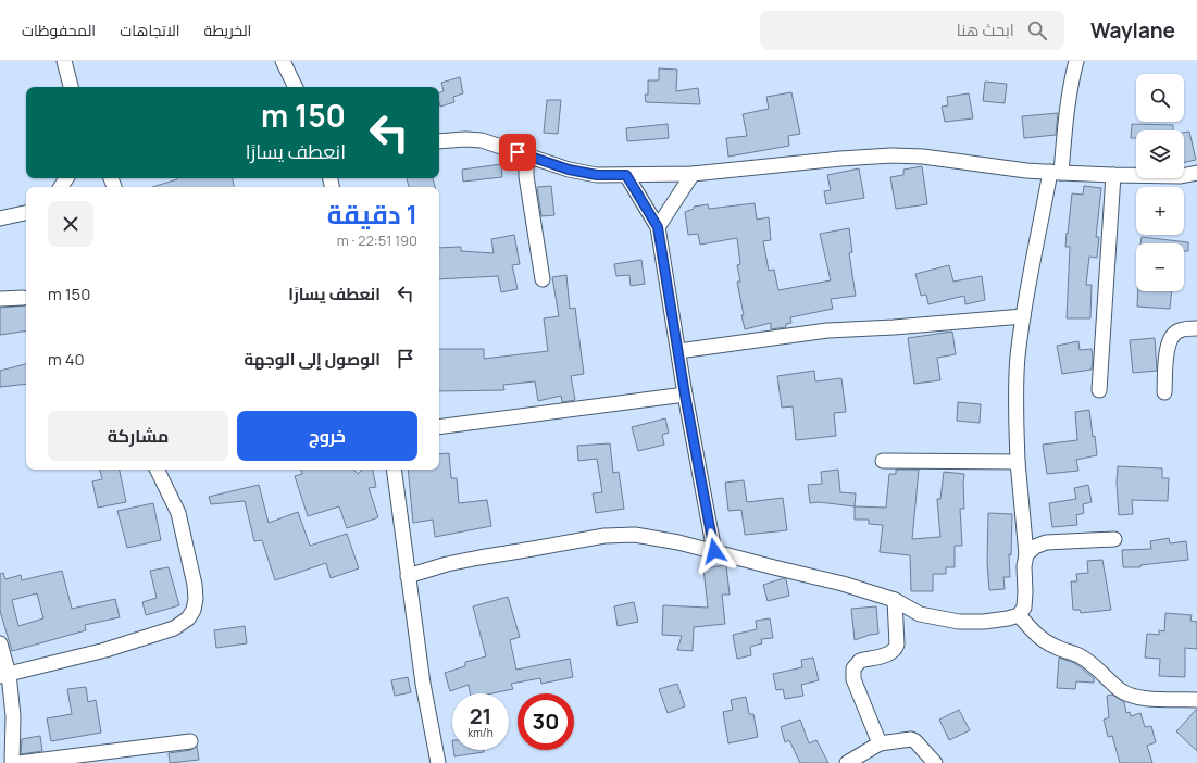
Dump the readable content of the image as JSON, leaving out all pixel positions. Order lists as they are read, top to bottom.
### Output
{
  "page": {
    "header": "Waylane",
    "search": "ابحث هنا",
    "nav": ["الخريطة", "الاتجاهات", "المحفوظات"],
    "map_buttons": ["+", "−"],
    "turn": ["150 m", "انعطف يسارًا"],
    "heading": ["1 دقيقة", "190 m · 22:51"],
    "list": [
      {
        "name": "انعطف يسارًا",
        "value": "150 m"
      },
      {
        "name": "الوصول إلى الوجهة",
        "value": "40 m"
      }
    ],
    "buttons": ["خروج", "مشاركة"],
    "speed": "21 km/h",
    "limit": "30"
  }
}
